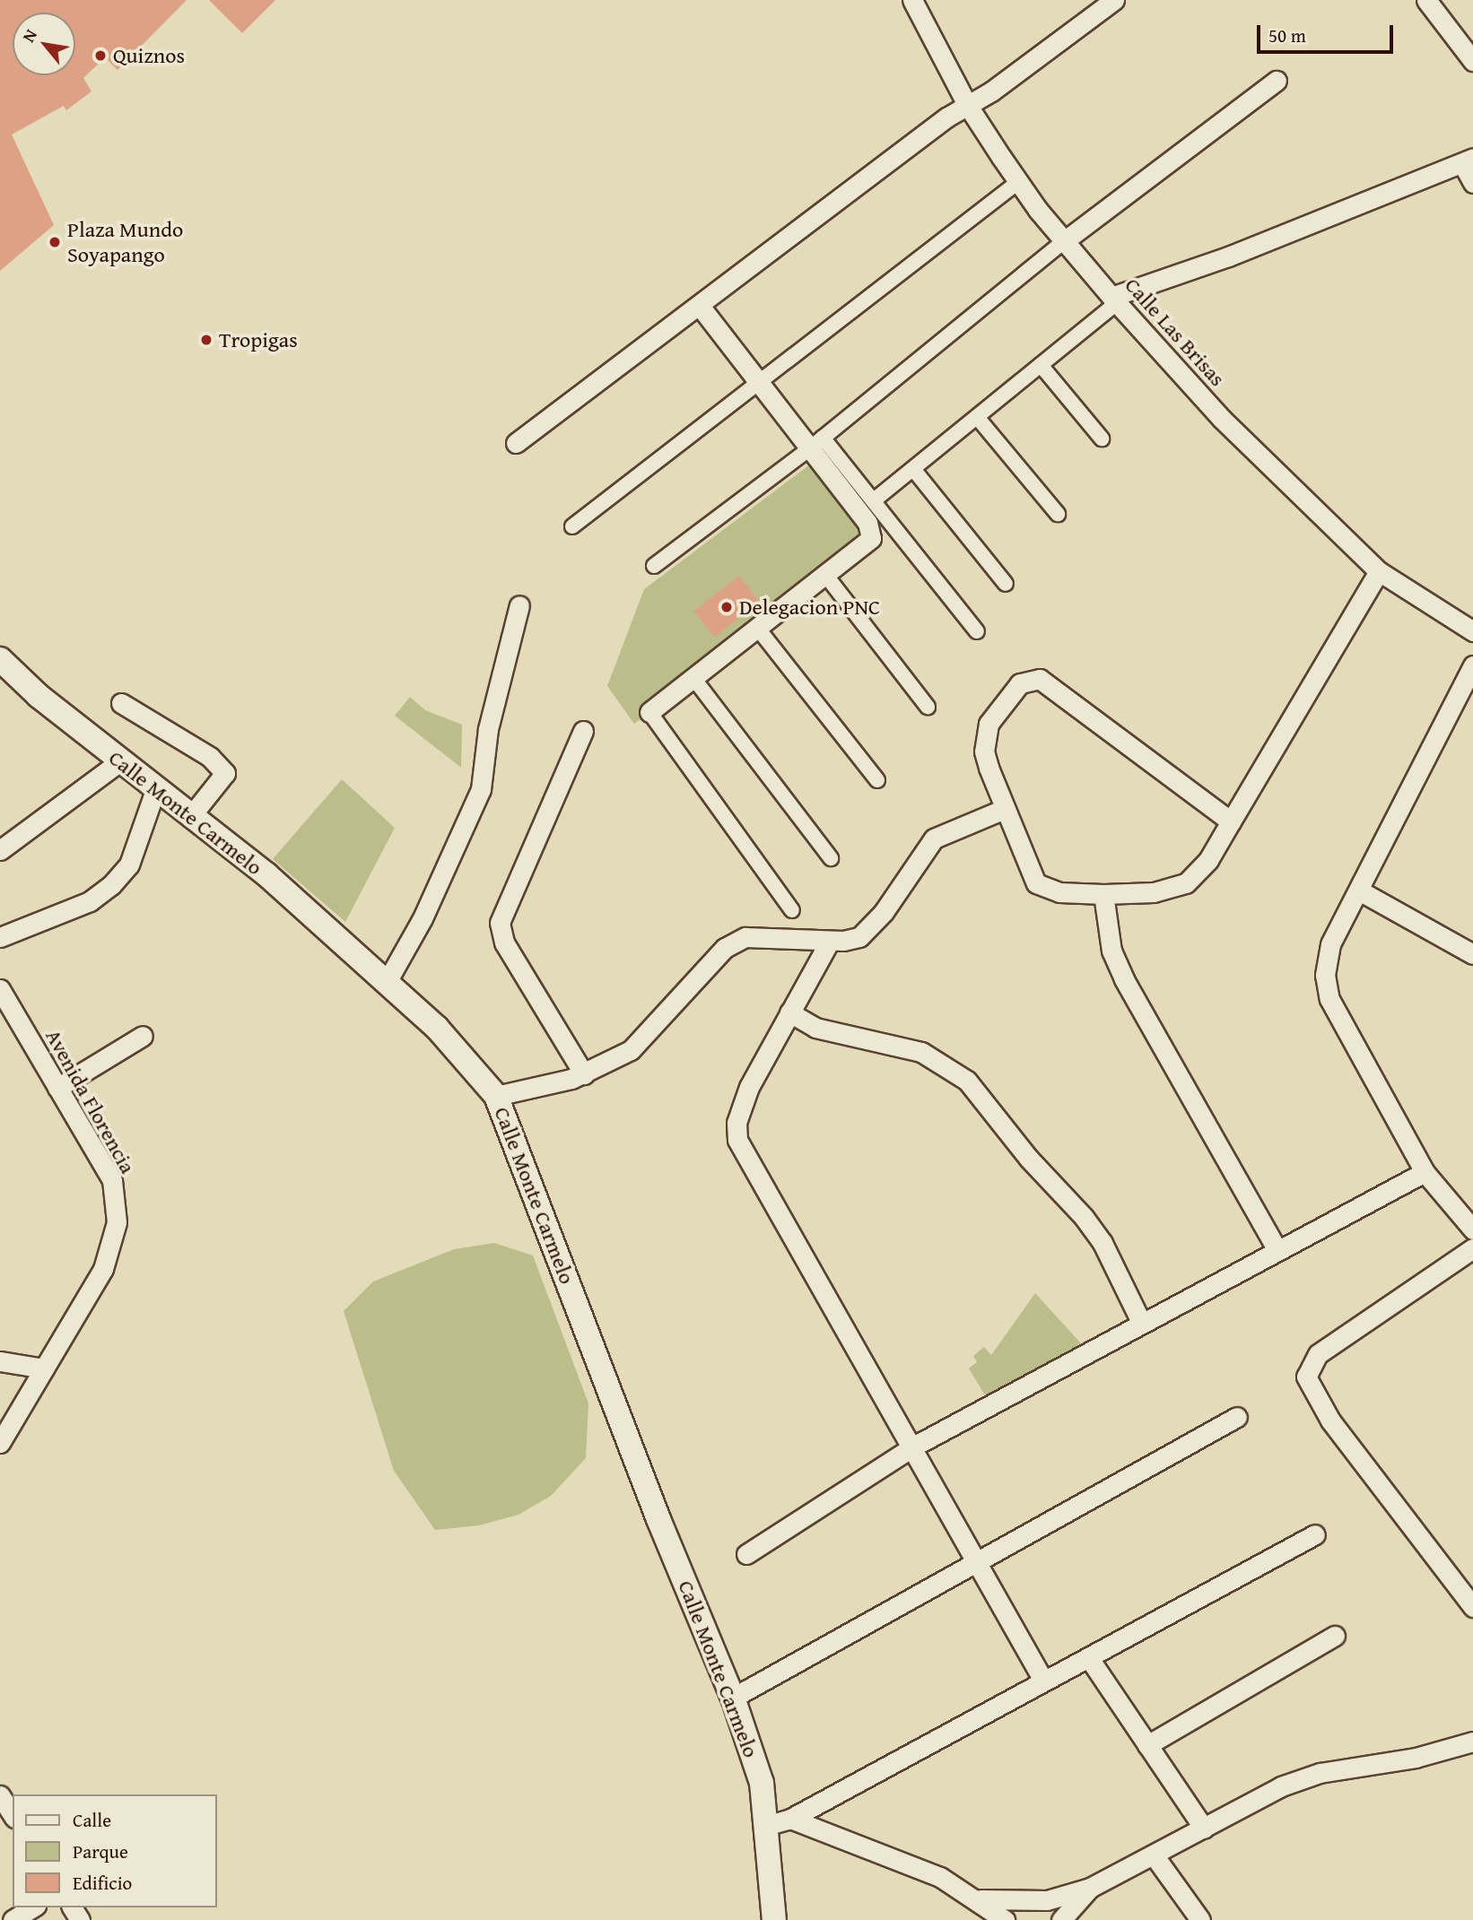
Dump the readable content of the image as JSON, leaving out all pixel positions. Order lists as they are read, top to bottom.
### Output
{
  "streets": {
    "street": ["Calle Las Brisas", "Calle Monte Carmelo", "Avenida Florencia"]
  },
  "places": [
    "Quiznos",
    "Plaza Mundo Soyapango",
    "Tropigas",
    "Delegacion PNC"
  ],
  "legend": ["Calle", "Parque", "Edificio"],
  "scale_bar": "50 m",
  "north": "top left"
}
